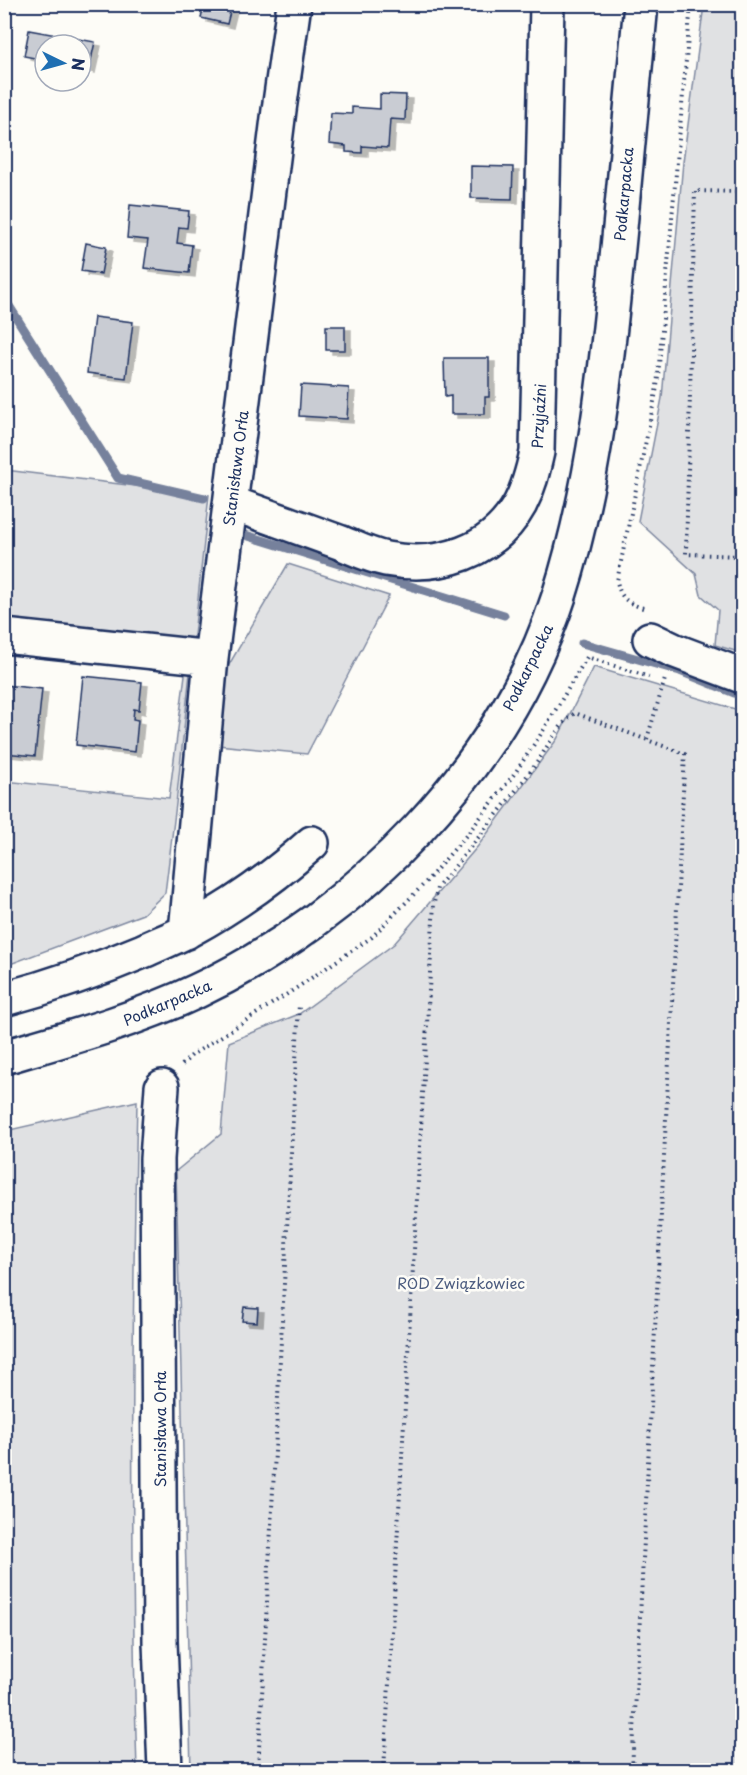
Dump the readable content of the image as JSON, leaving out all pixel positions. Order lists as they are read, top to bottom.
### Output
{
  "streets": {
    "street": ["Podkarpacka", "Przyjaźni", "Stanisława Orła"]
  },
  "crossings": [
    ["Przyjaźni", "Stanisława Orła"]
  ],
  "parks": ["ROD Związkowiec"],
  "north": "right"
}
